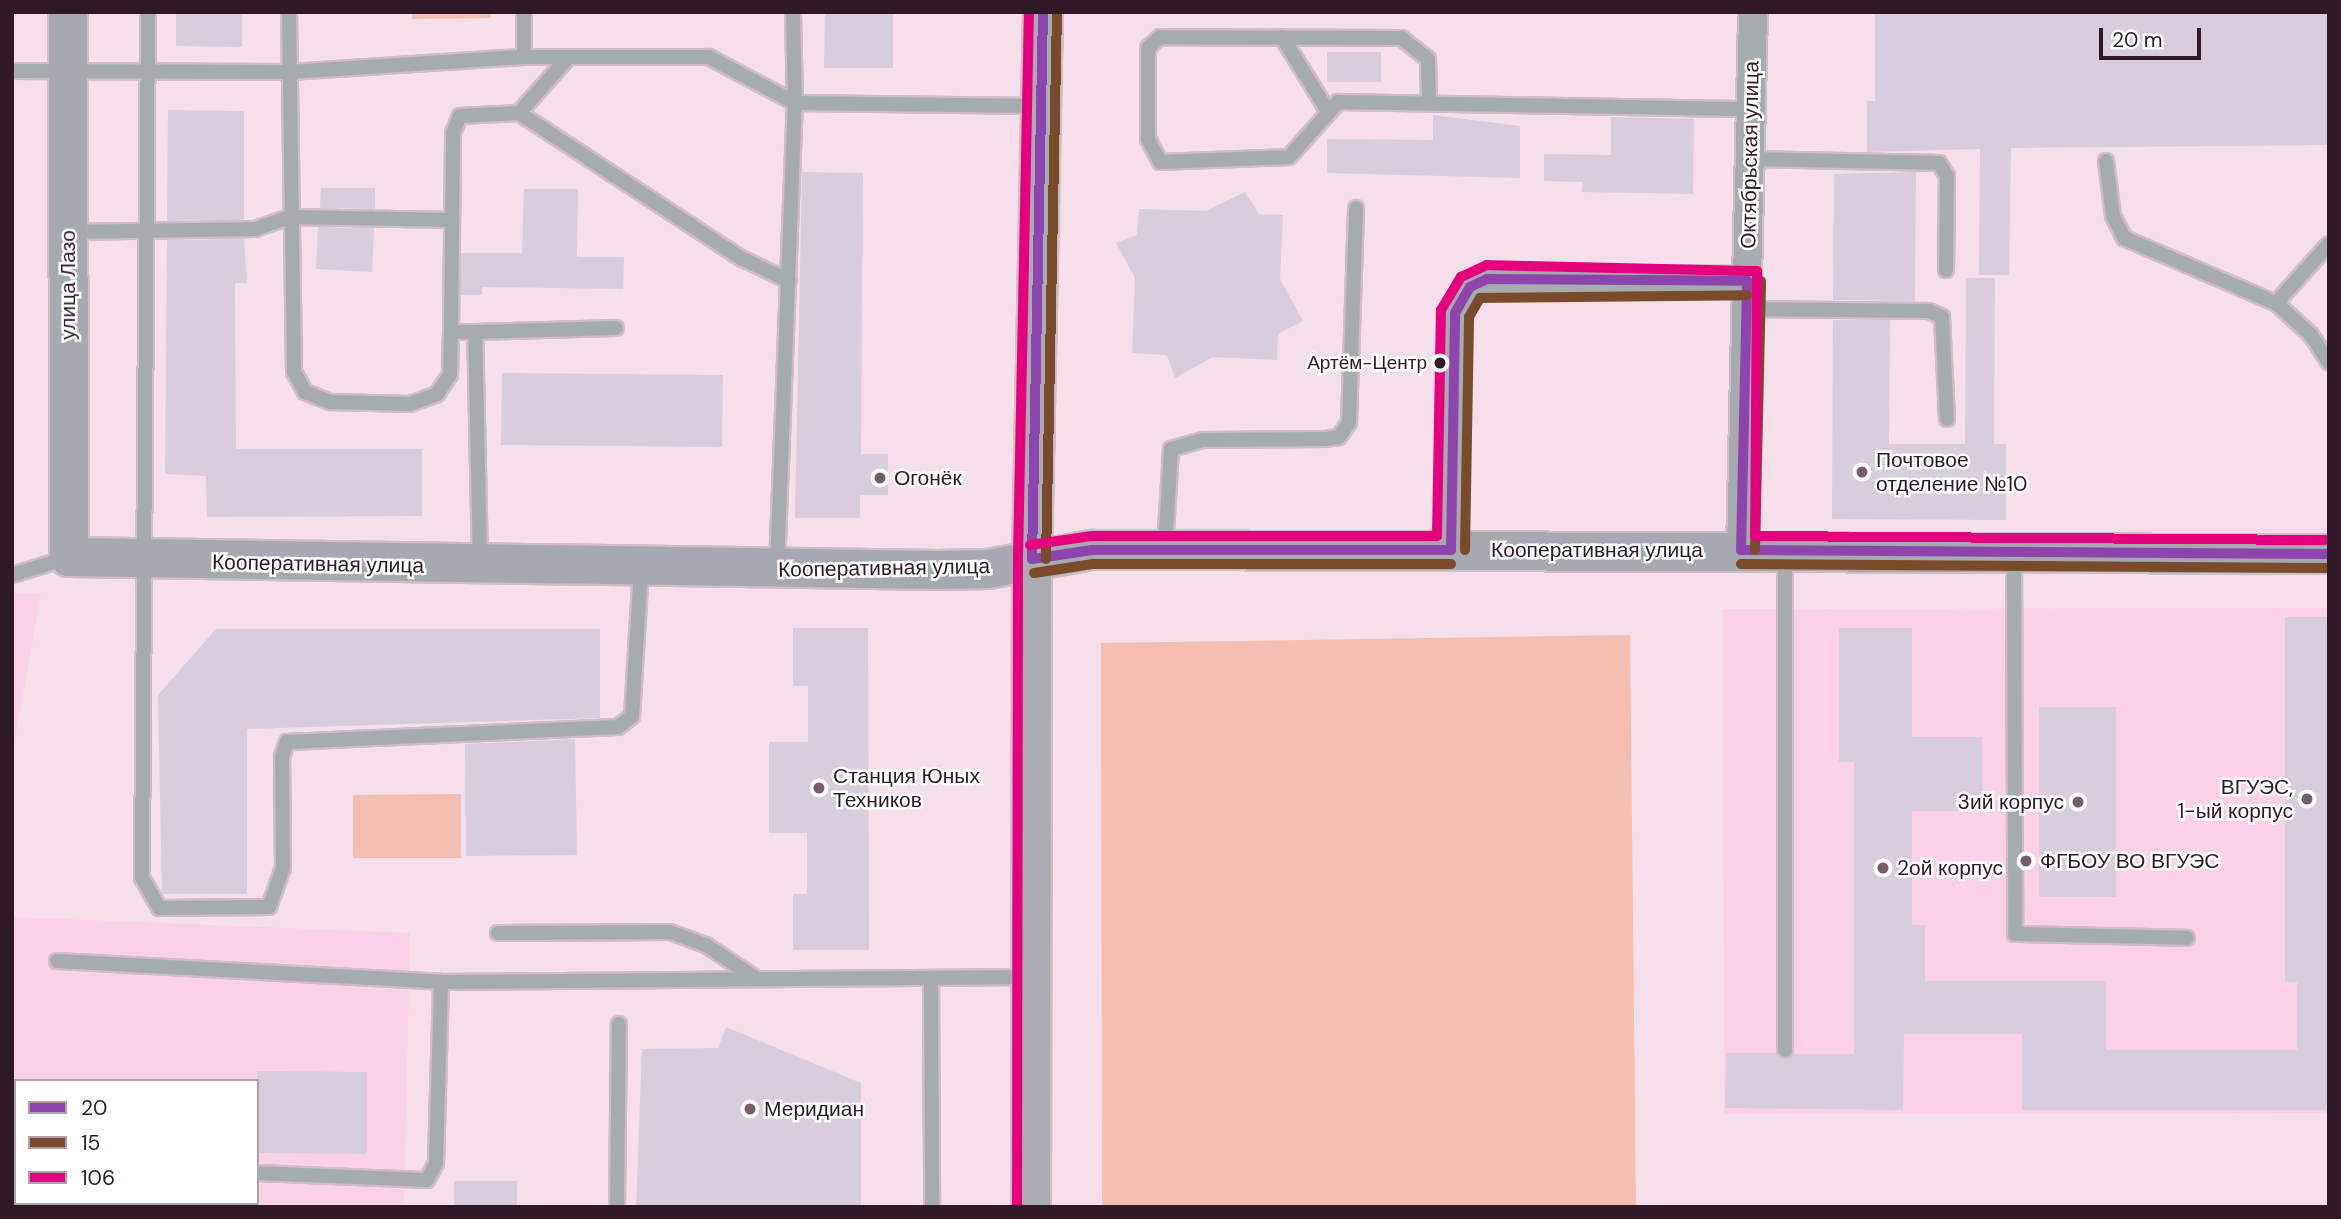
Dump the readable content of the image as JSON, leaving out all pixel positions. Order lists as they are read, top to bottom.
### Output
{
  "streets": {
    "main road": ["улица Лазо", "Кооперативная улица"],
    "street": ["Октябрьская улица"]
  },
  "crossings": [
    ["Октябрьская улица", "Кооперативная улица"],
    ["улица Лазо", "Кооперативная улица"]
  ],
  "places": [
    "Артём-Центр",
    "Почтовое отделение №10",
    "Огонёк",
    "Станция Юных Техников",
    "ВГУЭС, 1-ый корпус",
    "3ий корпус",
    "ФГБОУ ВО ВГУЭС",
    "2ой корпус",
    "Меридиан"
  ],
  "lines": ["transit line 20", "transit line 15", "transit line 106"],
  "legend": ["20", "15", "106"],
  "scale_bar": "20 m"
}
